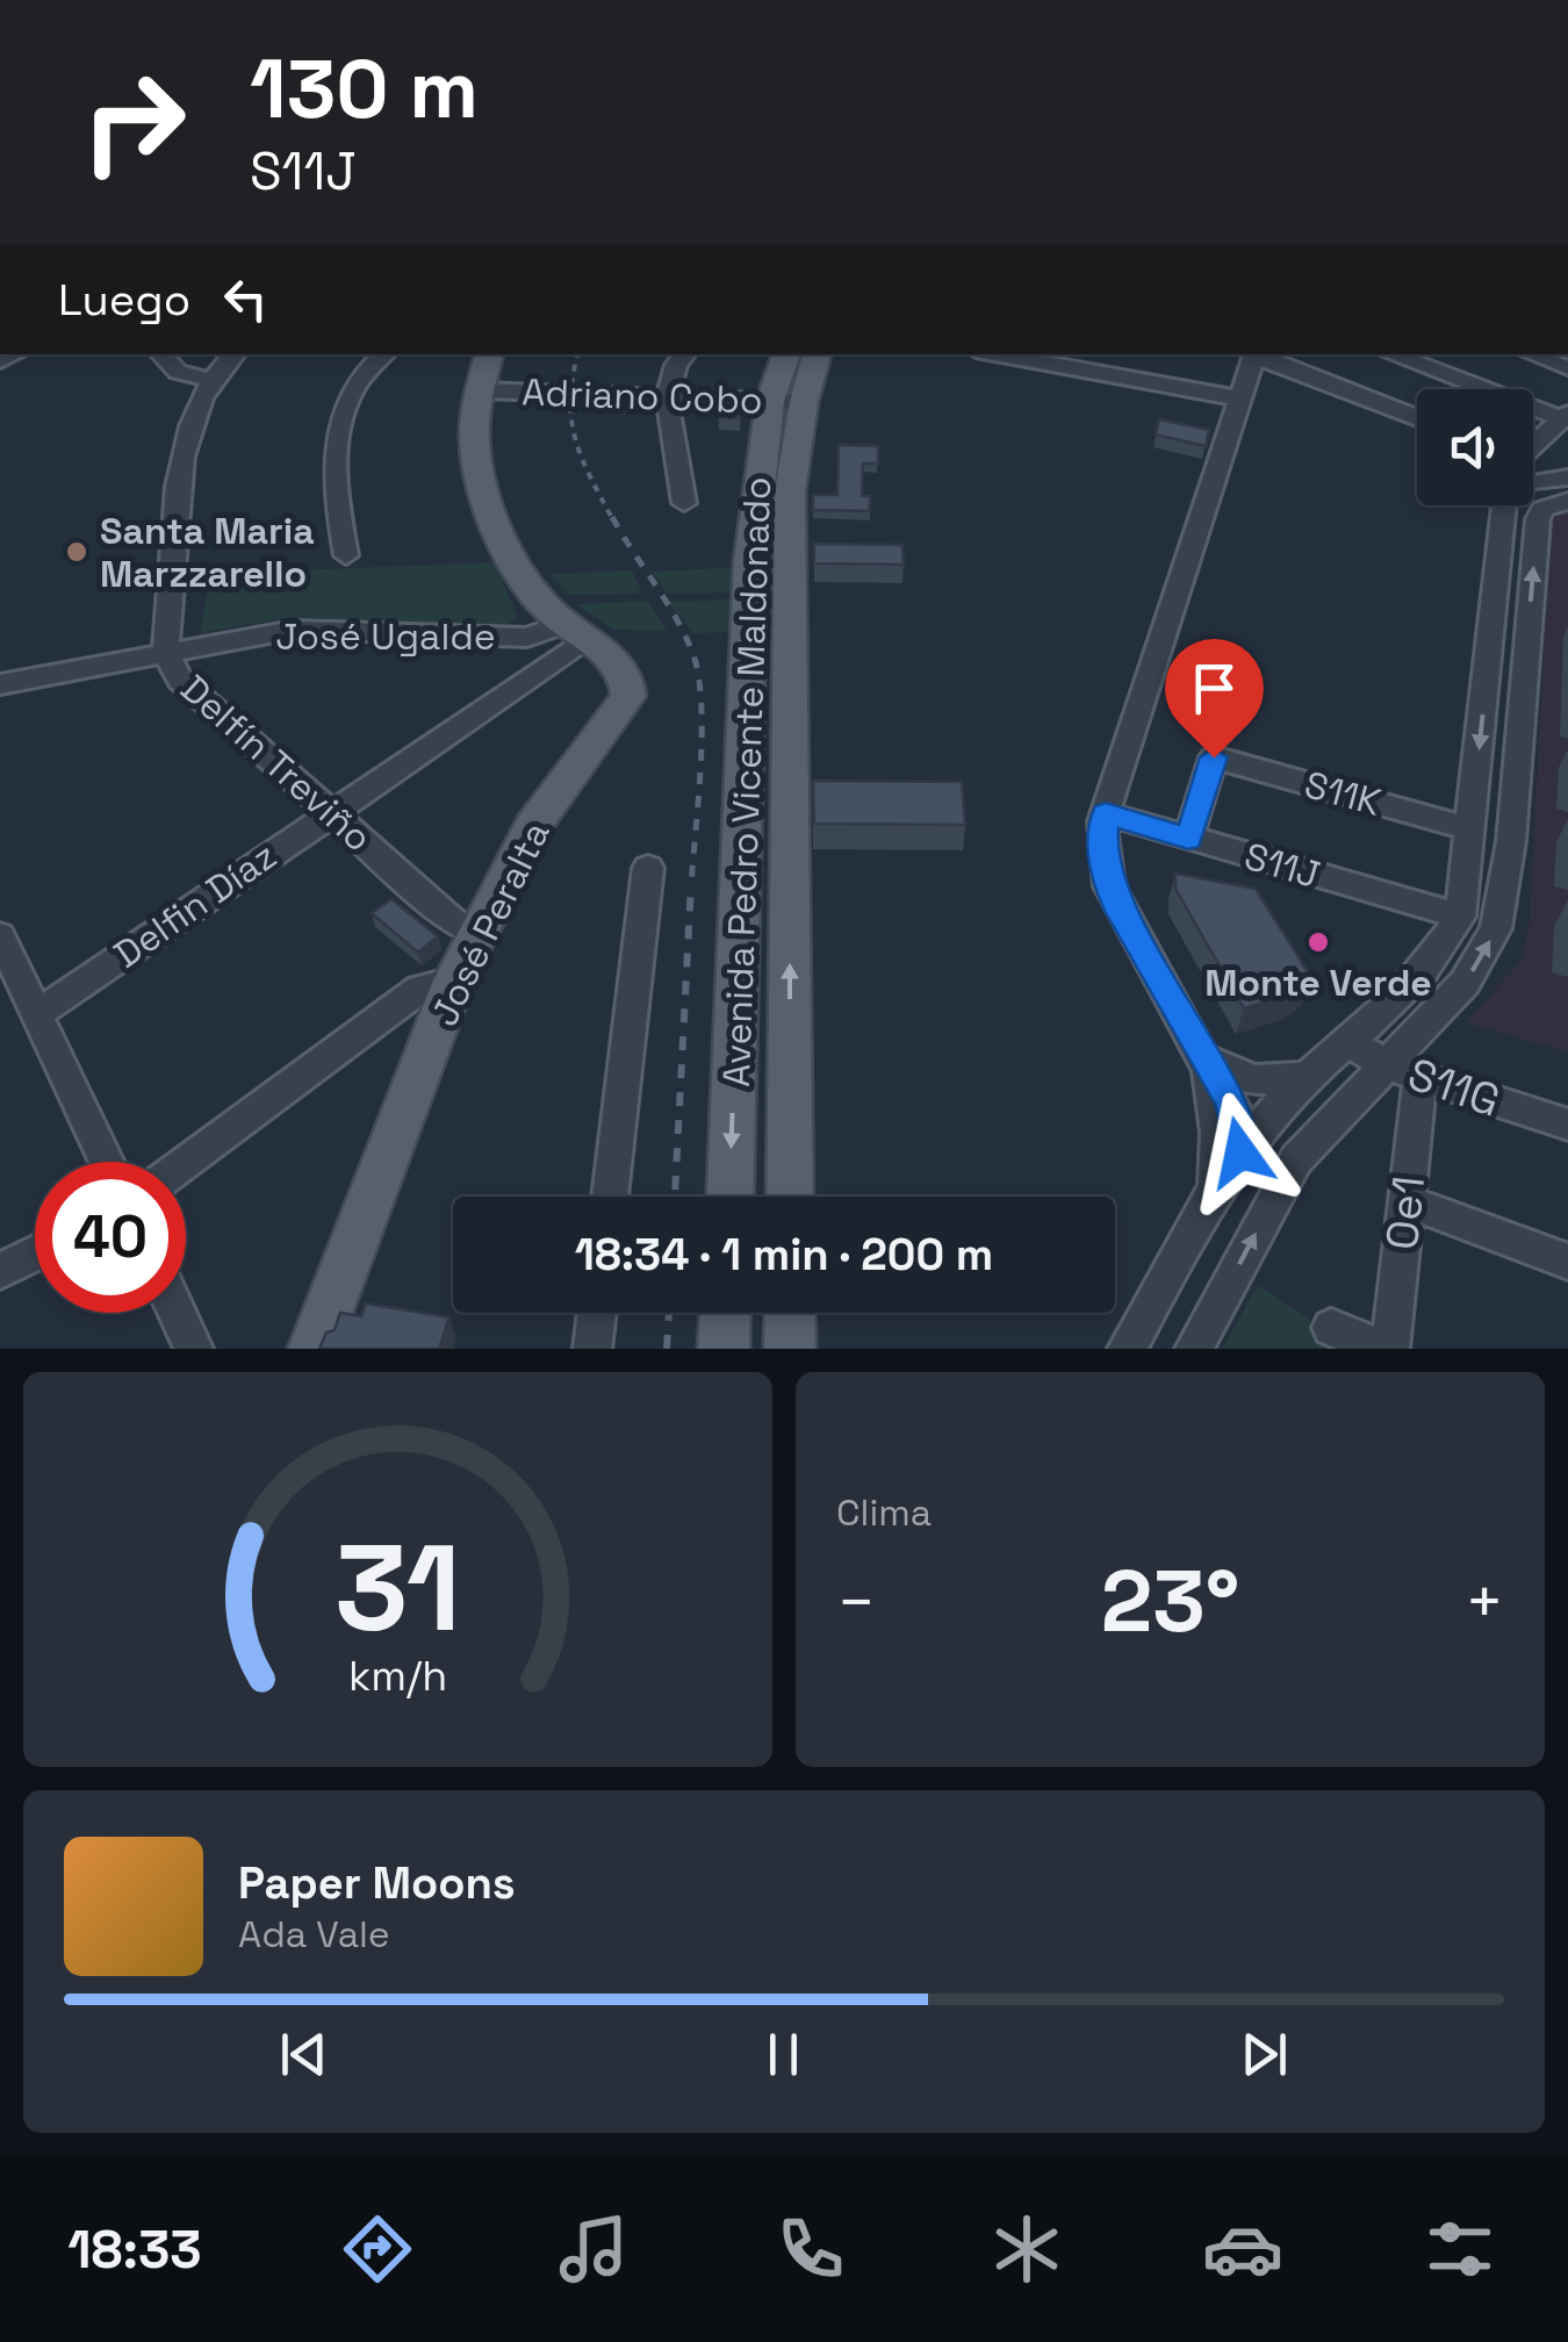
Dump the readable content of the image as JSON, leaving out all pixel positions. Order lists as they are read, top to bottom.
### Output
{
  "streets": {
    "main road": ["Avenida Pedro Vicente Maldonado", "José Peralta"],
    "street": [
      "Adriano Cobo",
      "José Ugalde",
      "Delfín Treviño",
      "S11K",
      "S11J",
      "Delfin Díaz",
      "S11G",
      "Oe1"
    ]
  },
  "crossings": [
    ["Adriano Cobo", "Avenida Pedro Vicente Maldonado"],
    ["Adriano Cobo", "José Peralta"],
    ["José Ugalde", "Delfín Treviño"],
    ["José Ugalde", "Delfin Díaz"],
    ["José Ugalde", "José Peralta"],
    ["Delfín Treviño", "Delfin Díaz"],
    ["Delfín Treviño", "José Peralta"],
    ["S11K", "S11J"],
    ["Delfin Díaz", "José Peralta"],
    ["S11G", "Oe1"]
  ],
  "places": ["Santa Maria Marzzarello", "Monte Verde"],
  "page": {
    "turn": ["130 m", "S11J"],
    "then": "Luego",
    "limit": "40",
    "trip": "18:34 · 1 min · 200 m",
    "tile": "Clima",
    "heat": ["−", "23°", "+"],
    "song": ["Paper Moons", "Ada Vale"],
    "tabs": "18:33",
    "gauge": ["31", "km/h"]
  }
}
